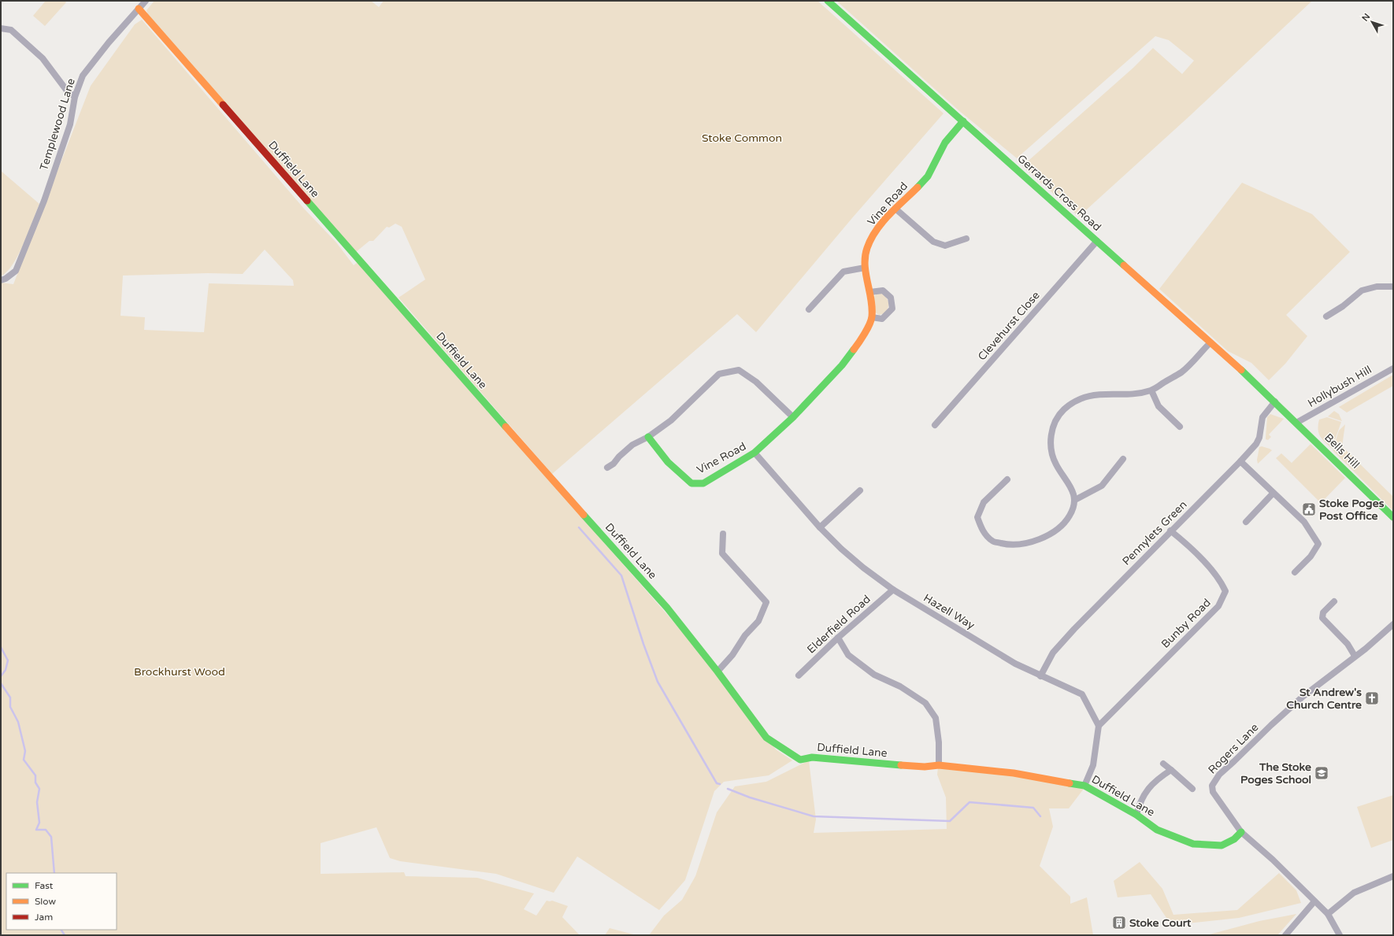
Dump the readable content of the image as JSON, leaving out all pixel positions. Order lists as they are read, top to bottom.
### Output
{
  "streets": {
    "street": [
      "Templewood Lane",
      "Duffield Lane",
      "Gerrards Cross Road",
      "Vine Road",
      "Clevehurst Close",
      "Hollybush Hill",
      "Bells Hill",
      "Pennylets Green",
      "Hazell Way",
      "Bunby Road",
      "Elderfield Road",
      "Rogers Lane"
    ]
  },
  "crossings": [
    ["Templewood Lane", "Duffield Lane"],
    ["Duffield Lane", "Rogers Lane"],
    ["Gerrards Cross Road", "Vine Road"],
    ["Gerrards Cross Road", "Clevehurst Close"],
    ["Gerrards Cross Road", "Bells Hill"],
    ["Gerrards Cross Road", "Pennylets Green"],
    ["Vine Road", "Hazell Way"],
    ["Hollybush Hill", "Bells Hill"],
    ["Bells Hill", "Pennylets Green"],
    ["Pennylets Green", "Hazell Way"],
    ["Pennylets Green", "Bunby Road"],
    ["Hazell Way", "Bunby Road"],
    ["Hazell Way", "Elderfield Road"]
  ],
  "parks": ["Stoke Common", "Brockhurst Wood"],
  "places": {
    "public building": ["Stoke Poges Post Office"],
    "church": ["St Andrew's Church Centre"],
    "school or university": ["The Stoke Poges School"],
    "building": ["Stoke Court"]
  },
  "legend": ["Fast", "Slow", "Jam"],
  "north": "top left"
}
